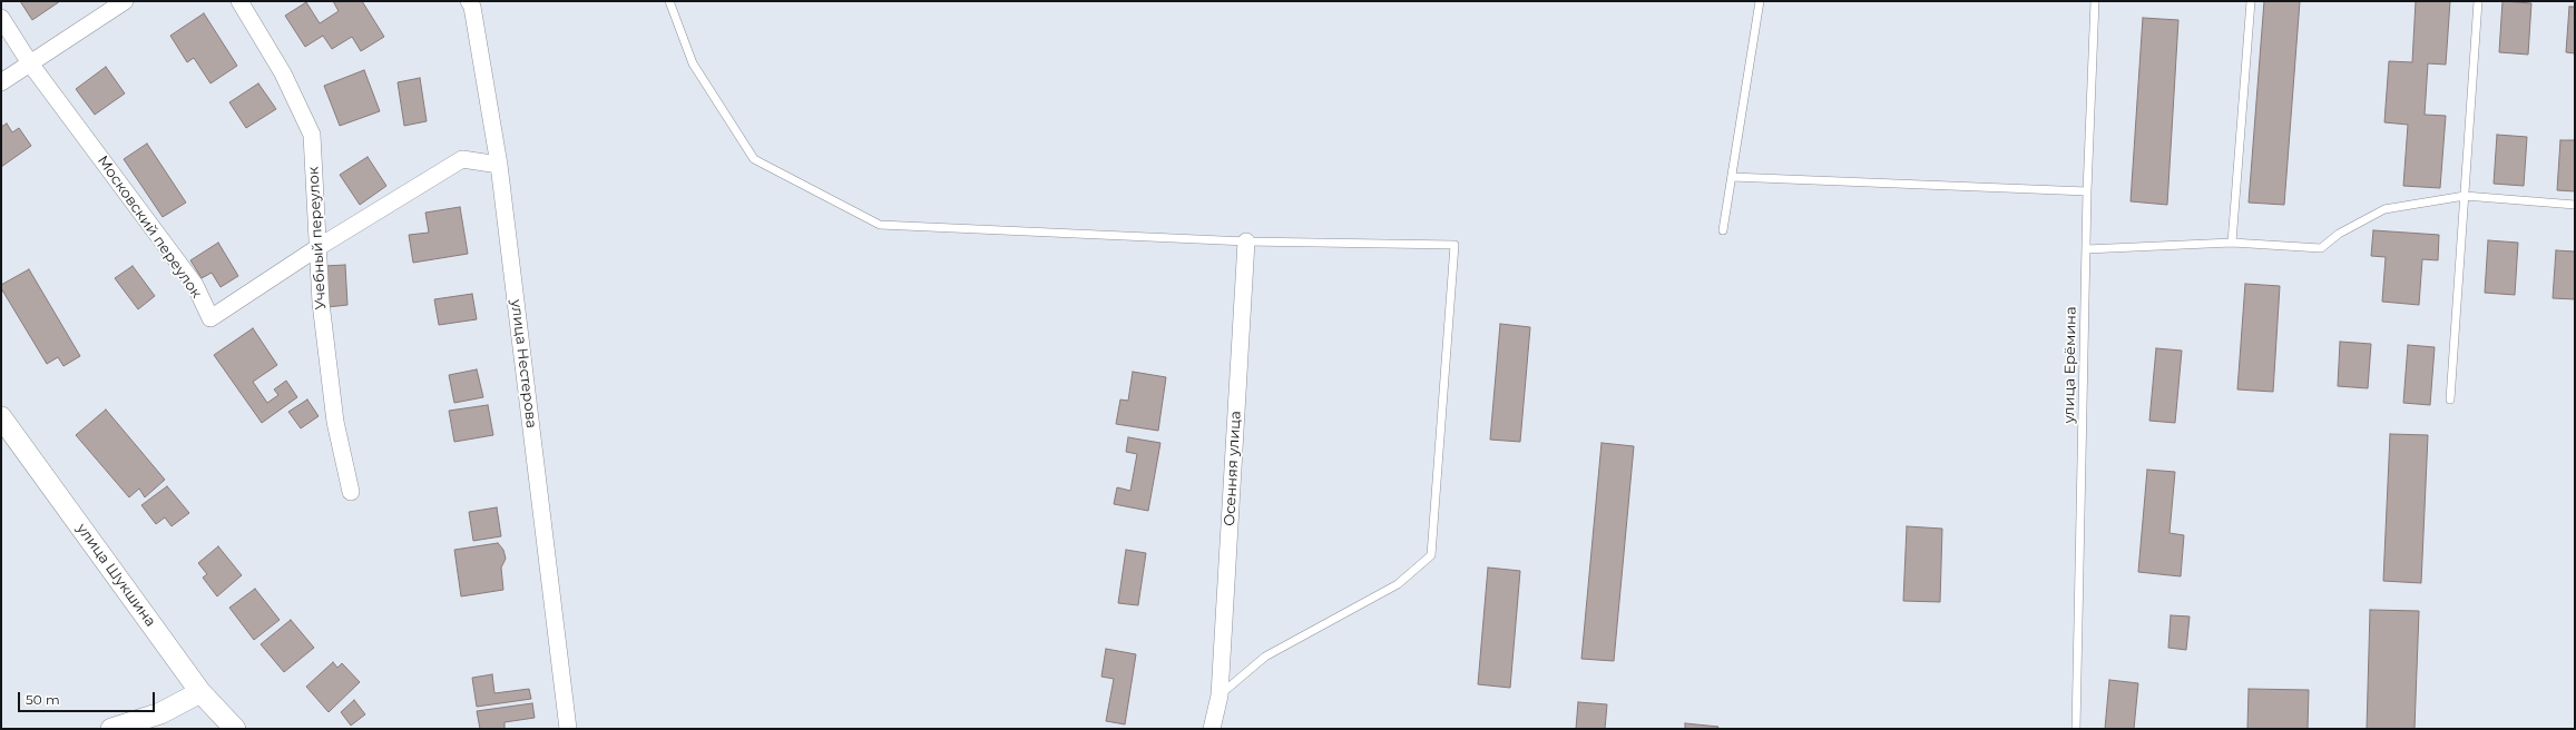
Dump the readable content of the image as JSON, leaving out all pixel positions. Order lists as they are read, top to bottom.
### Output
{
  "streets": {
    "street": [
      "Московский переулок",
      "Учебный переулок",
      "улица Нестерова",
      "Осенняя улица",
      "улица Шукшина"
    ],
    "lane": ["улица Ерёмина"]
  },
  "crossings": [
    ["Московский переулок", "Учебный переулок"],
    ["Московский переулок", "улица Нестерова"]
  ],
  "scale_bar": "50 m"
}
